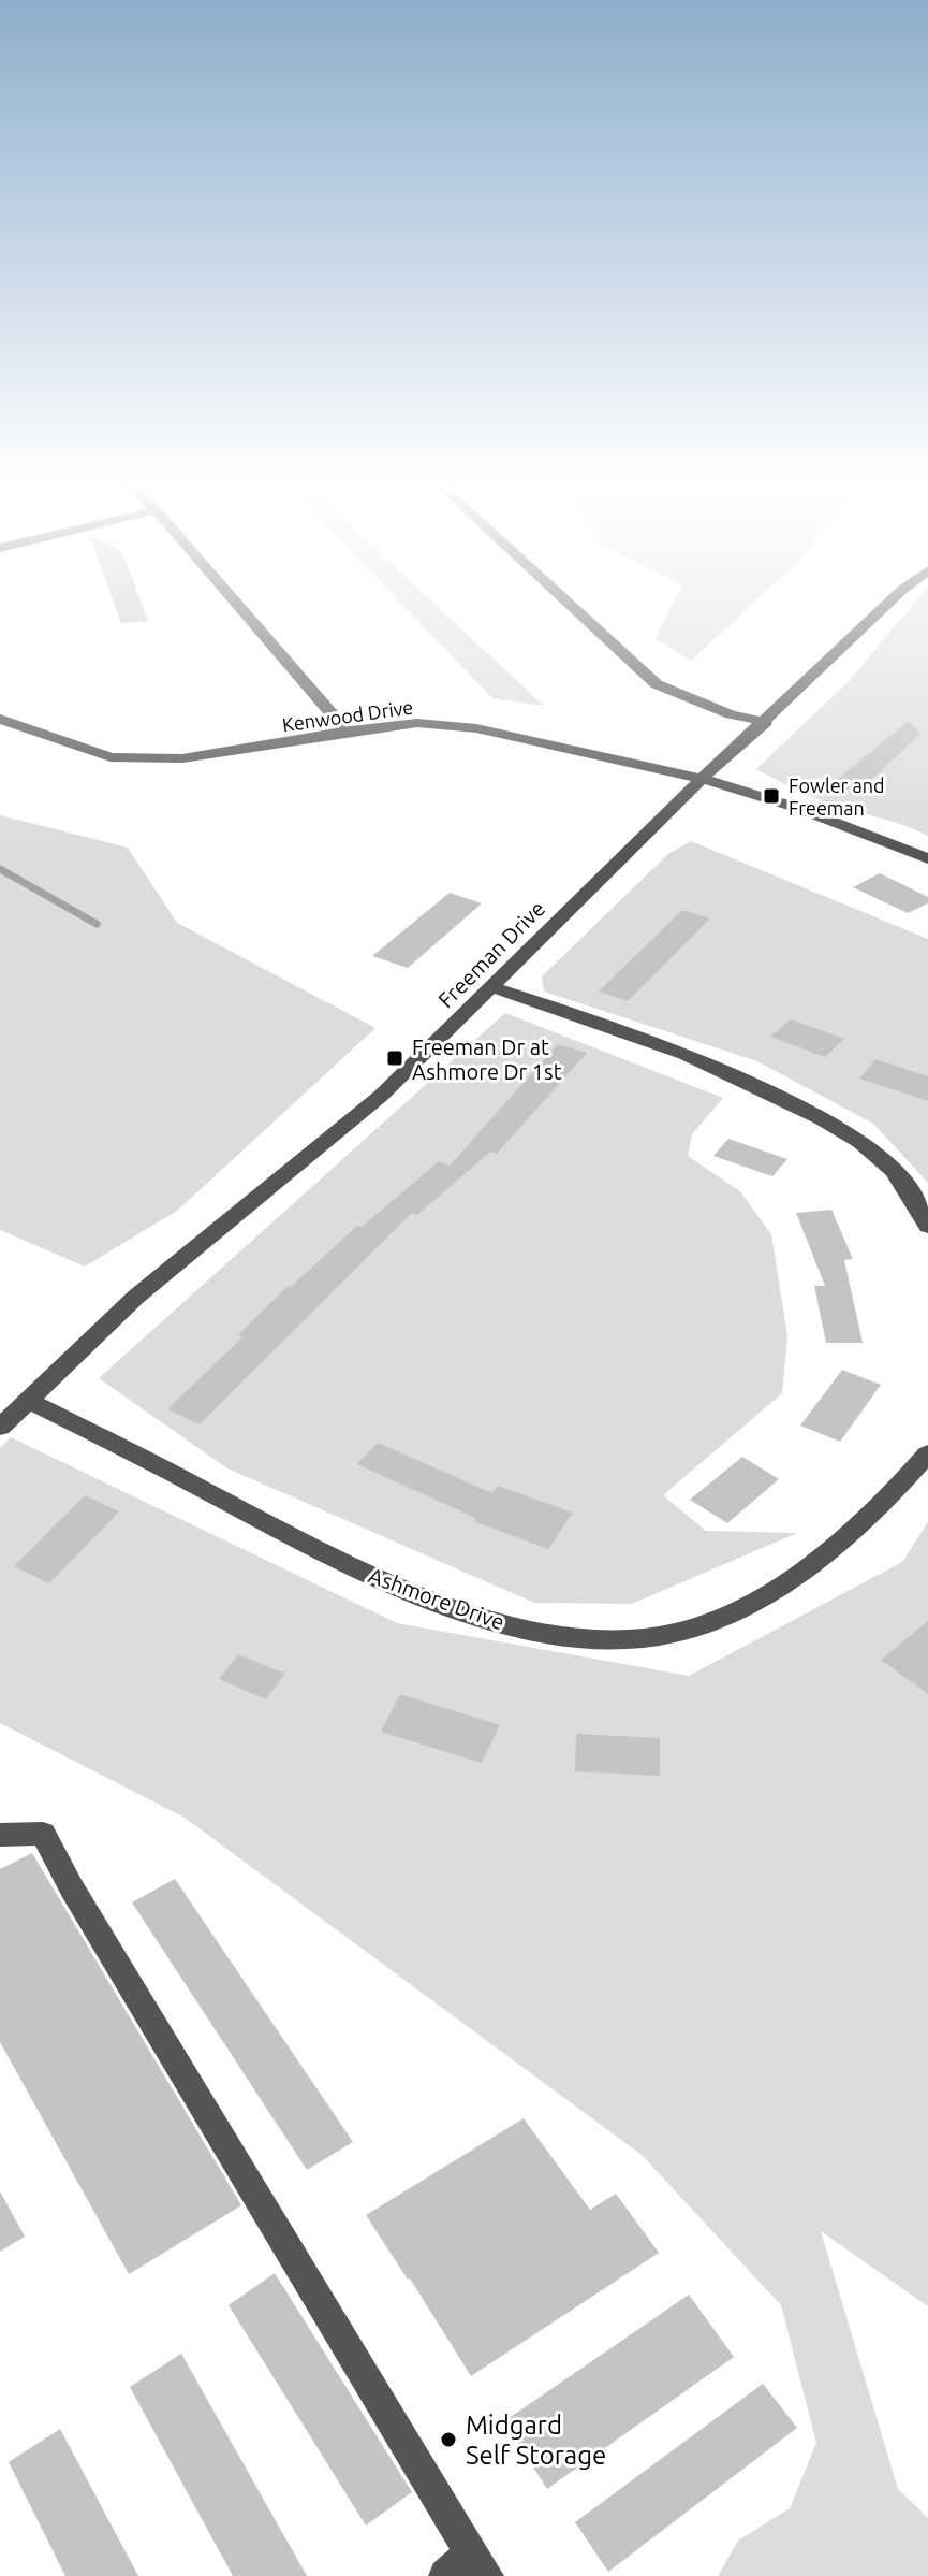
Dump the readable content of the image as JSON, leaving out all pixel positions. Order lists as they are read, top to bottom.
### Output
{
  "streets": {
    "street": ["Kenwood Drive", "Freeman Drive", "Ashmore Drive"]
  },
  "crossings": [
    ["Kenwood Drive", "Freeman Drive"],
    ["Freeman Drive", "Ashmore Drive"]
  ],
  "places": {
    "transit": ["Fowler and Freeman", "Freeman Dr at Ashmore Dr 1st"],
    "other": ["Midgard Self Storage"]
  }
}
